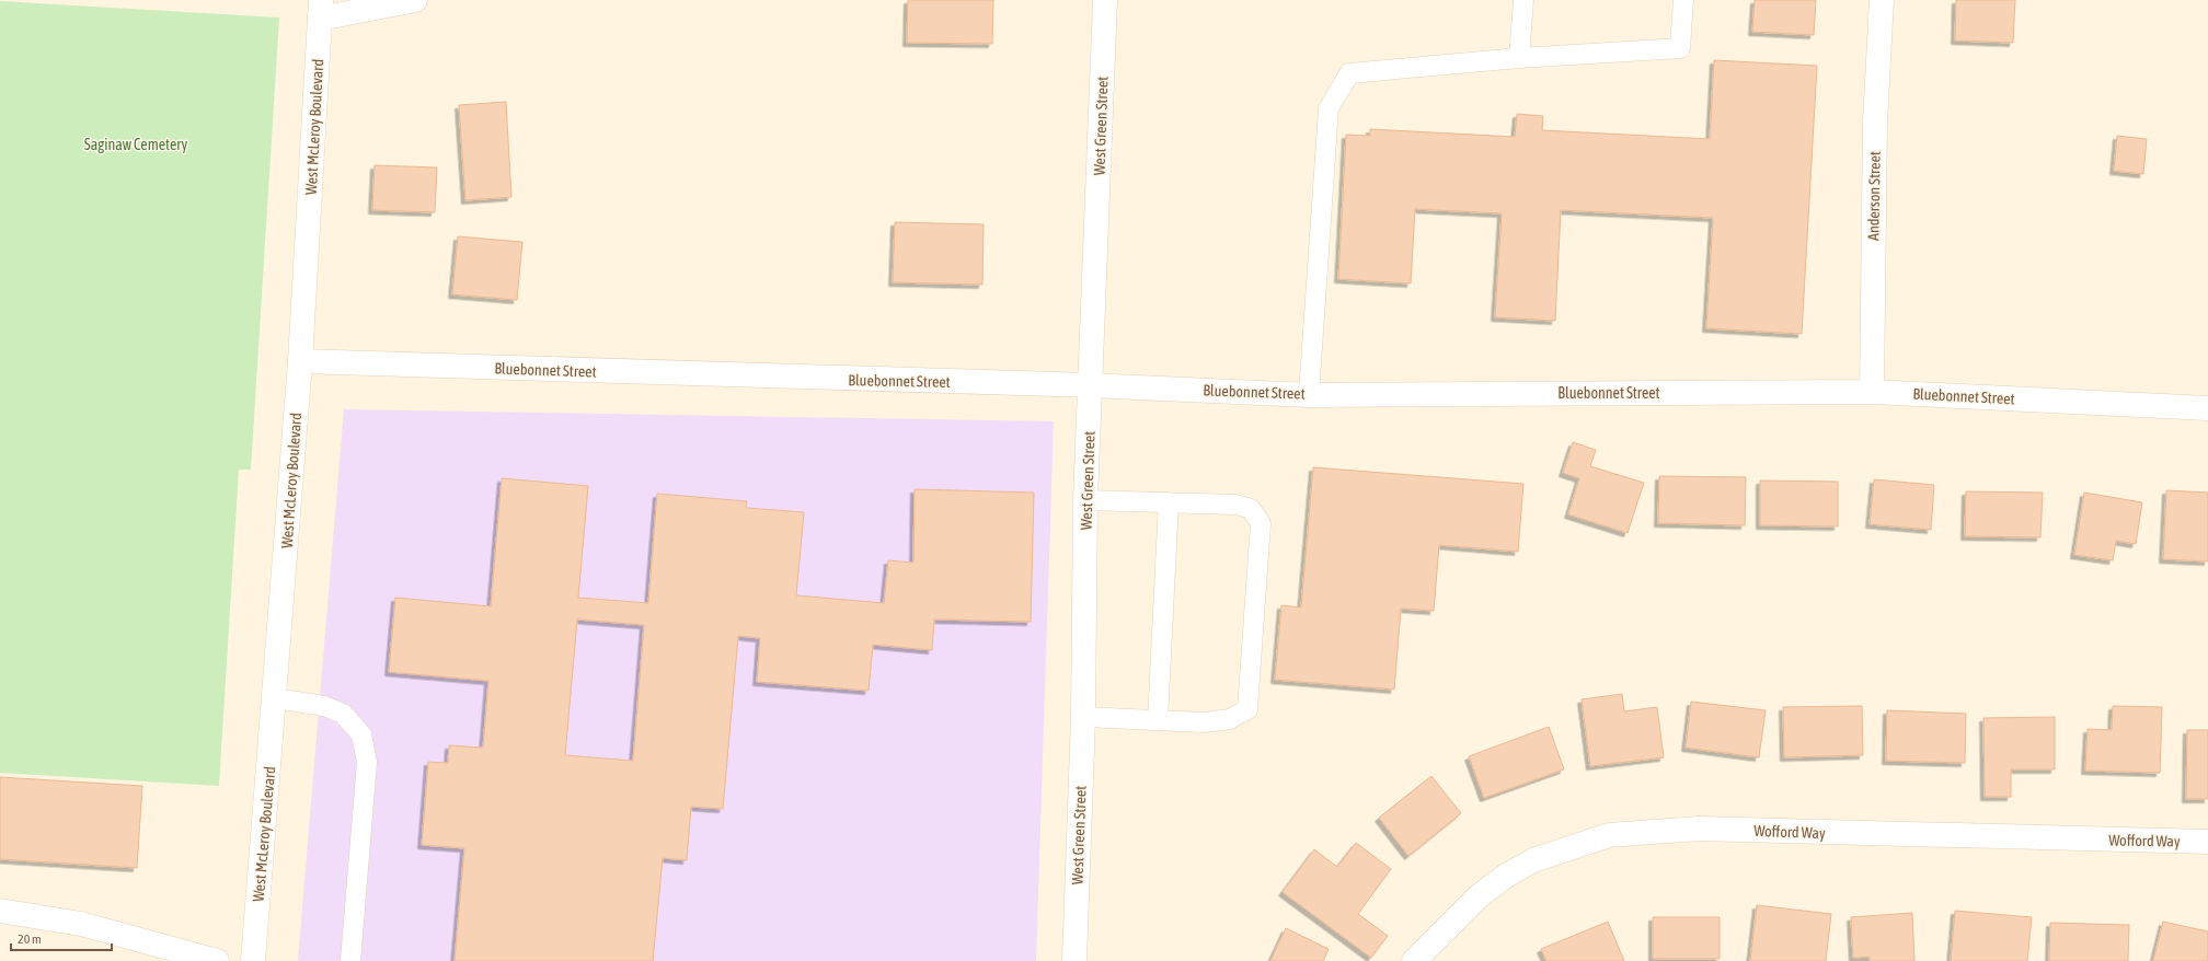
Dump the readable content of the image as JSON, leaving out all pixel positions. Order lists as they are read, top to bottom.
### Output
{
  "streets": {
    "street": [
      "West Green Street",
      "West McLeroy Boulevard",
      "Anderson Street",
      "Bluebonnet Street",
      "Wofford Way"
    ]
  },
  "crossings": [
    ["West Green Street", "Bluebonnet Street"],
    ["West McLeroy Boulevard", "Bluebonnet Street"],
    ["Anderson Street", "Bluebonnet Street"]
  ],
  "parks": ["Saginaw Cemetery"],
  "scale_bar": "20 m"
}
